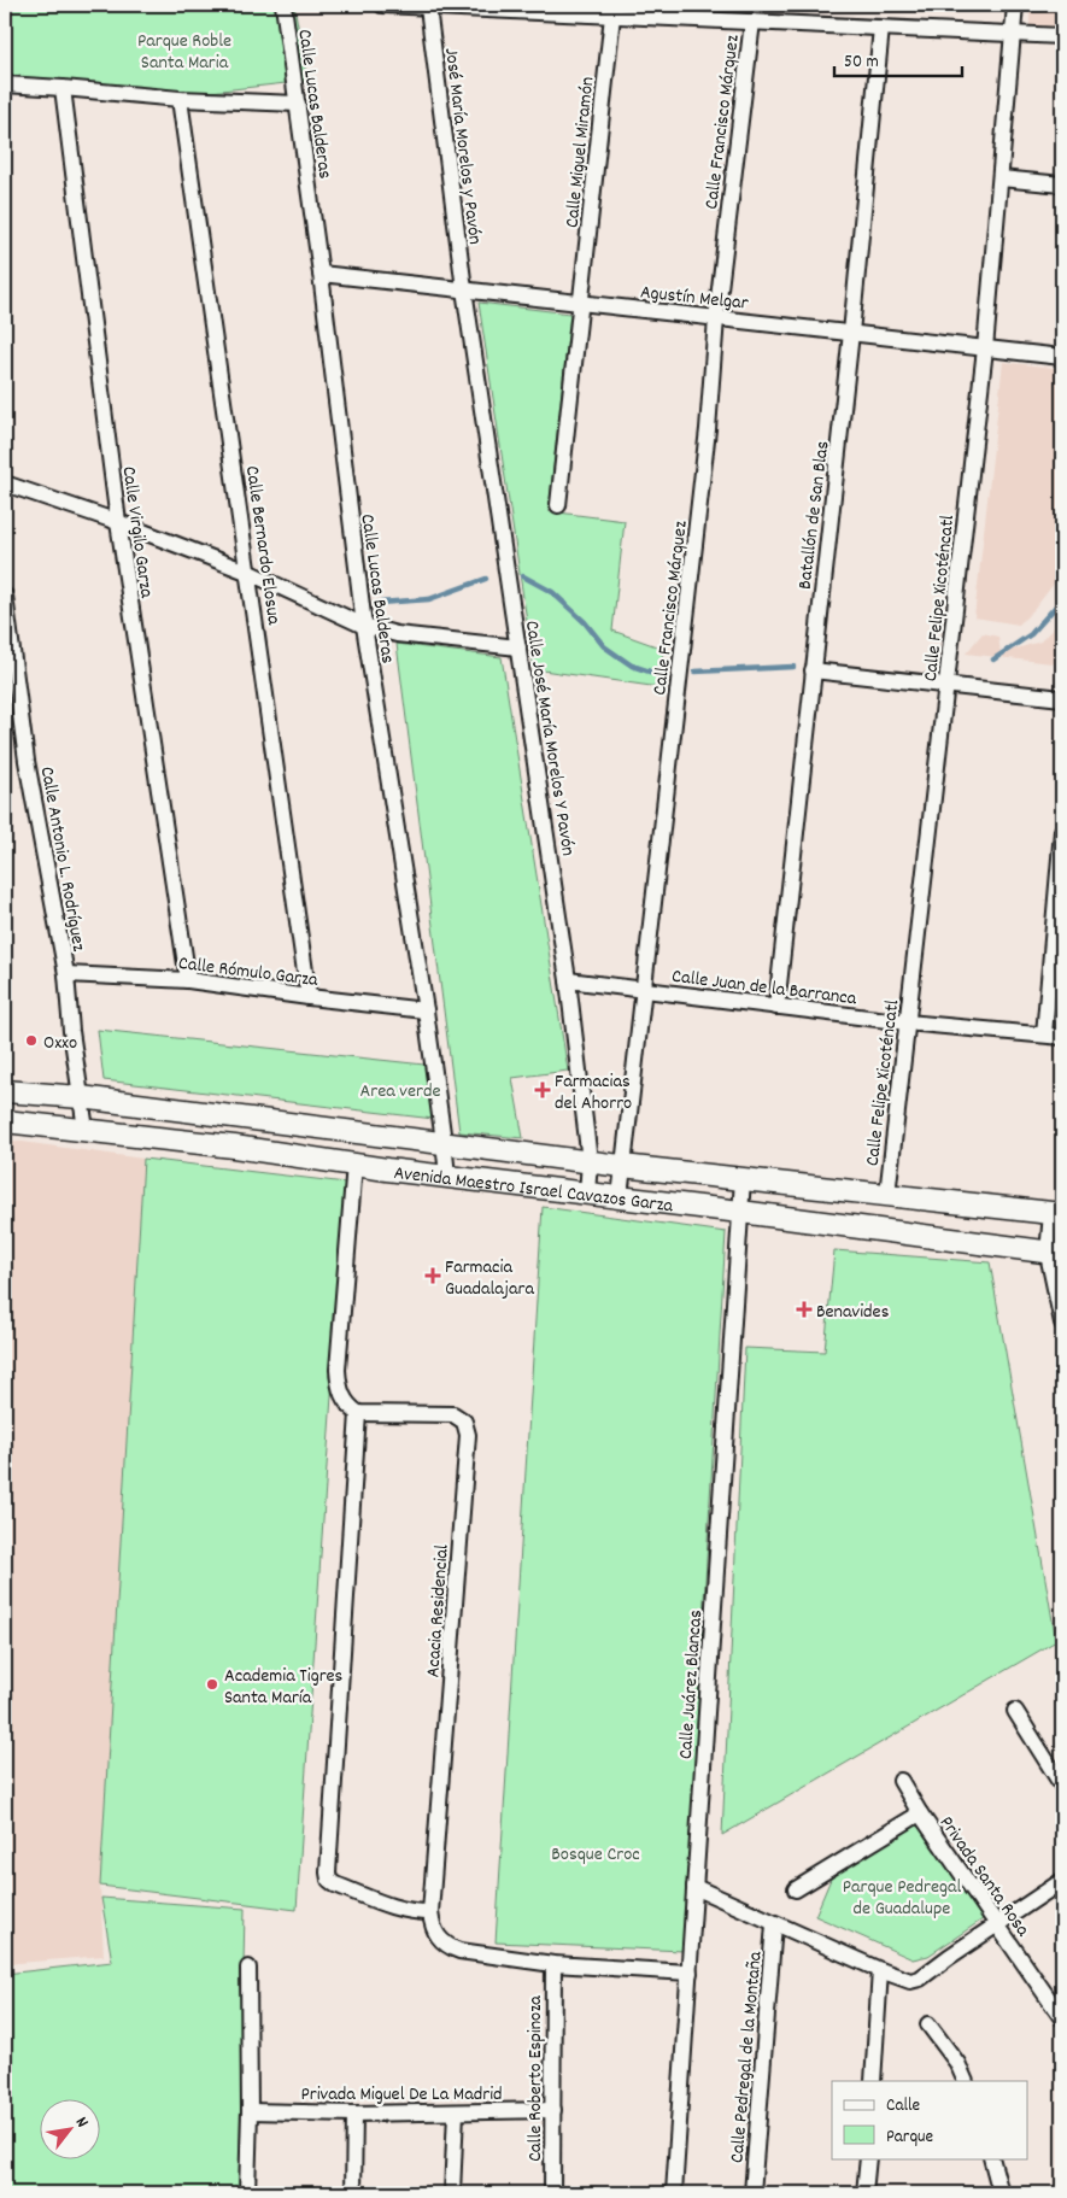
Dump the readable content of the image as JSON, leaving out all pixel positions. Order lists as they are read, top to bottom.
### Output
{
  "streets": {
    "main road": ["Avenida Maestro Israel Cavazos Garza"],
    "street": [
      "Calle Lucas Balderas",
      "Calle Francisco Márquez",
      "José María Morelos y Pavón",
      "Calle Miguel Miramón",
      "Agustín Melgar",
      "Batallón de San Blas",
      "Calle Virgilo Garza",
      "Calle Bernardo Elosua",
      "Calle Felipe Xicoténcatl",
      "Calle José María Morelos Y Pavón",
      "Calle Antonio L. Rodríguez",
      "Calle Rómulo Garza",
      "Calle Juan de la Barranca",
      "Acacia Residencial",
      "Calle Juárez Blancas",
      "Privada Santa Rosa",
      "Calle Pedregal de la Montaña",
      "Calle Roberto Espinoza",
      "Privada Miguel De La Madrid"
    ]
  },
  "crossings": [
    ["Calle Lucas Balderas", "Agustín Melgar"],
    ["Calle Lucas Balderas", "Calle Rómulo Garza"],
    ["Calle Lucas Balderas", "Avenida Maestro Israel Cavazos Garza"],
    ["Calle Francisco Márquez", "Agustín Melgar"],
    ["Calle Francisco Márquez", "Calle Juan de la Barranca"],
    ["Calle Francisco Márquez", "Avenida Maestro Israel Cavazos Garza"],
    ["José María Morelos y Pavón", "Agustín Melgar"],
    ["José María Morelos y Pavón", "Calle José María Morelos Y Pavón"],
    ["Calle Miguel Miramón", "Agustín Melgar"],
    ["Agustín Melgar", "Batallón de San Blas"],
    ["Agustín Melgar", "Calle Felipe Xicoténcatl"],
    ["Agustín Melgar", "Calle José María Morelos Y Pavón"],
    ["Batallón de San Blas", "Calle Juan de la Barranca"],
    ["Calle Virgilo Garza", "Calle Rómulo Garza"],
    ["Calle Bernardo Elosua", "Calle Rómulo Garza"],
    ["Calle Felipe Xicoténcatl", "Calle Juan de la Barranca"],
    ["Calle Felipe Xicoténcatl", "Avenida Maestro Israel Cavazos Garza"],
    ["Calle José María Morelos Y Pavón", "Calle Juan de la Barranca"],
    ["Calle José María Morelos Y Pavón", "Avenida Maestro Israel Cavazos Garza"],
    ["Calle Antonio L. Rodríguez", "Calle Rómulo Garza"],
    ["Calle Antonio L. Rodríguez", "Avenida Maestro Israel Cavazos Garza"],
    ["Avenida Maestro Israel Cavazos Garza", "Calle Juárez Blancas"],
    ["Calle Roberto Espinoza", "Privada Miguel De La Madrid"]
  ],
  "parks": [
    "Parque Roble Santa Maria",
    "Area verde",
    "Bosque Croc",
    "Parque Pedregal de Guadalupe"
  ],
  "places": {
    "other": ["Oxxo", "Academia Tigres Santa María"],
    "health": ["Farmacias del Ahorro", "Farmacia Guadalajara", "Benavides"]
  },
  "legend": ["Calle", "Parque"],
  "scale_bar": "50 m",
  "north": "top right"
}
